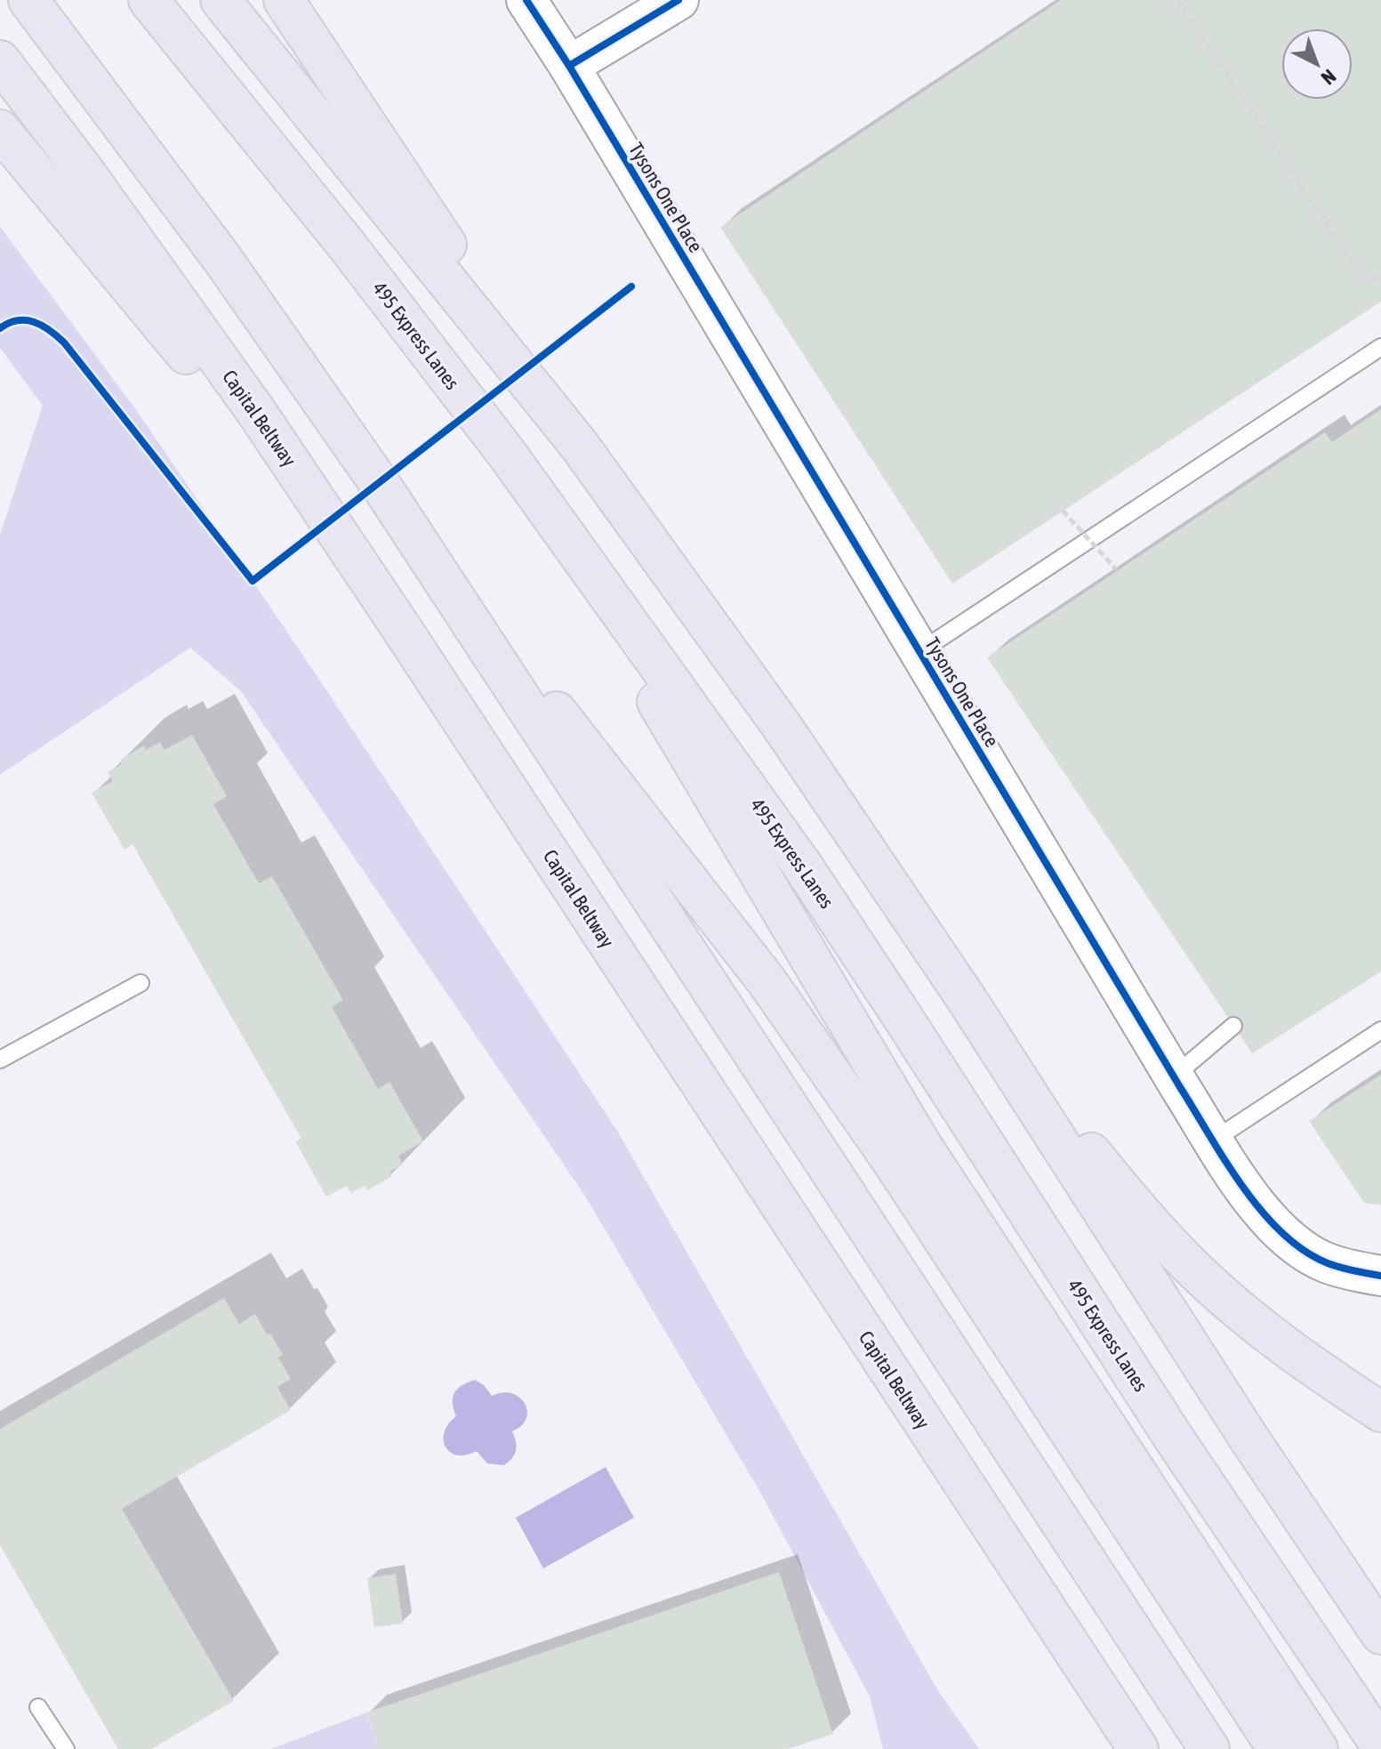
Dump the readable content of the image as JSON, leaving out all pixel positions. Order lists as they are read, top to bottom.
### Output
{
  "streets": {
    "highway": ["495 Express Lanes", "Capital Beltway"],
    "street": ["Tysons One Place"]
  },
  "north": "bottom right"
}
